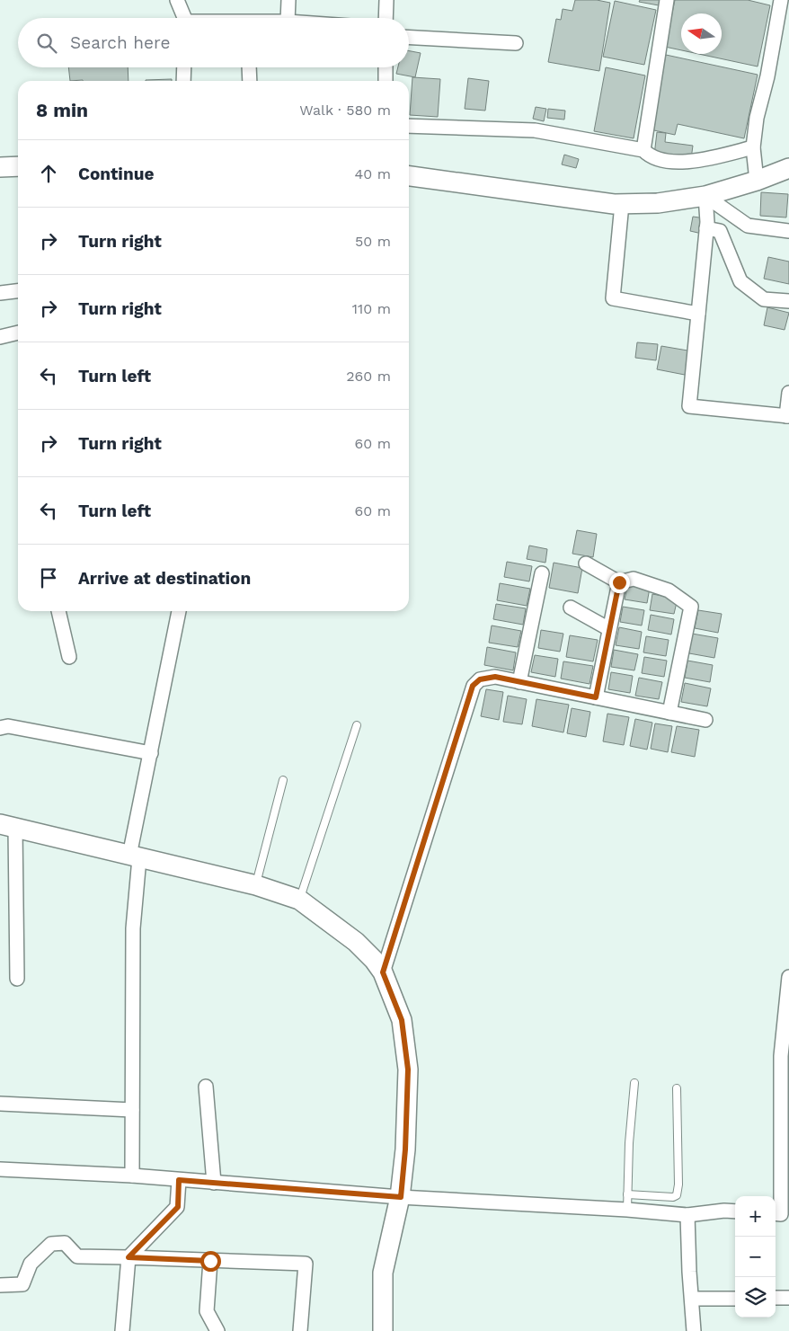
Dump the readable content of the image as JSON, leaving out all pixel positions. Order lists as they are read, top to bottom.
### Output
{
  "north": "left",
  "page": {
    "search": "Search here",
    "heading": ["8 min", "Walk · 580 m"],
    "list": [
      ["Continue", "40 m"],
      ["Turn right", "50 m"],
      ["Turn right", "110 m"],
      ["Turn left", "260 m"],
      ["Turn right", "60 m"],
      ["Turn left", "60 m"],
      "Arrive at destination"
    ],
    "map_buttons": ["+", "−"]
  }
}
